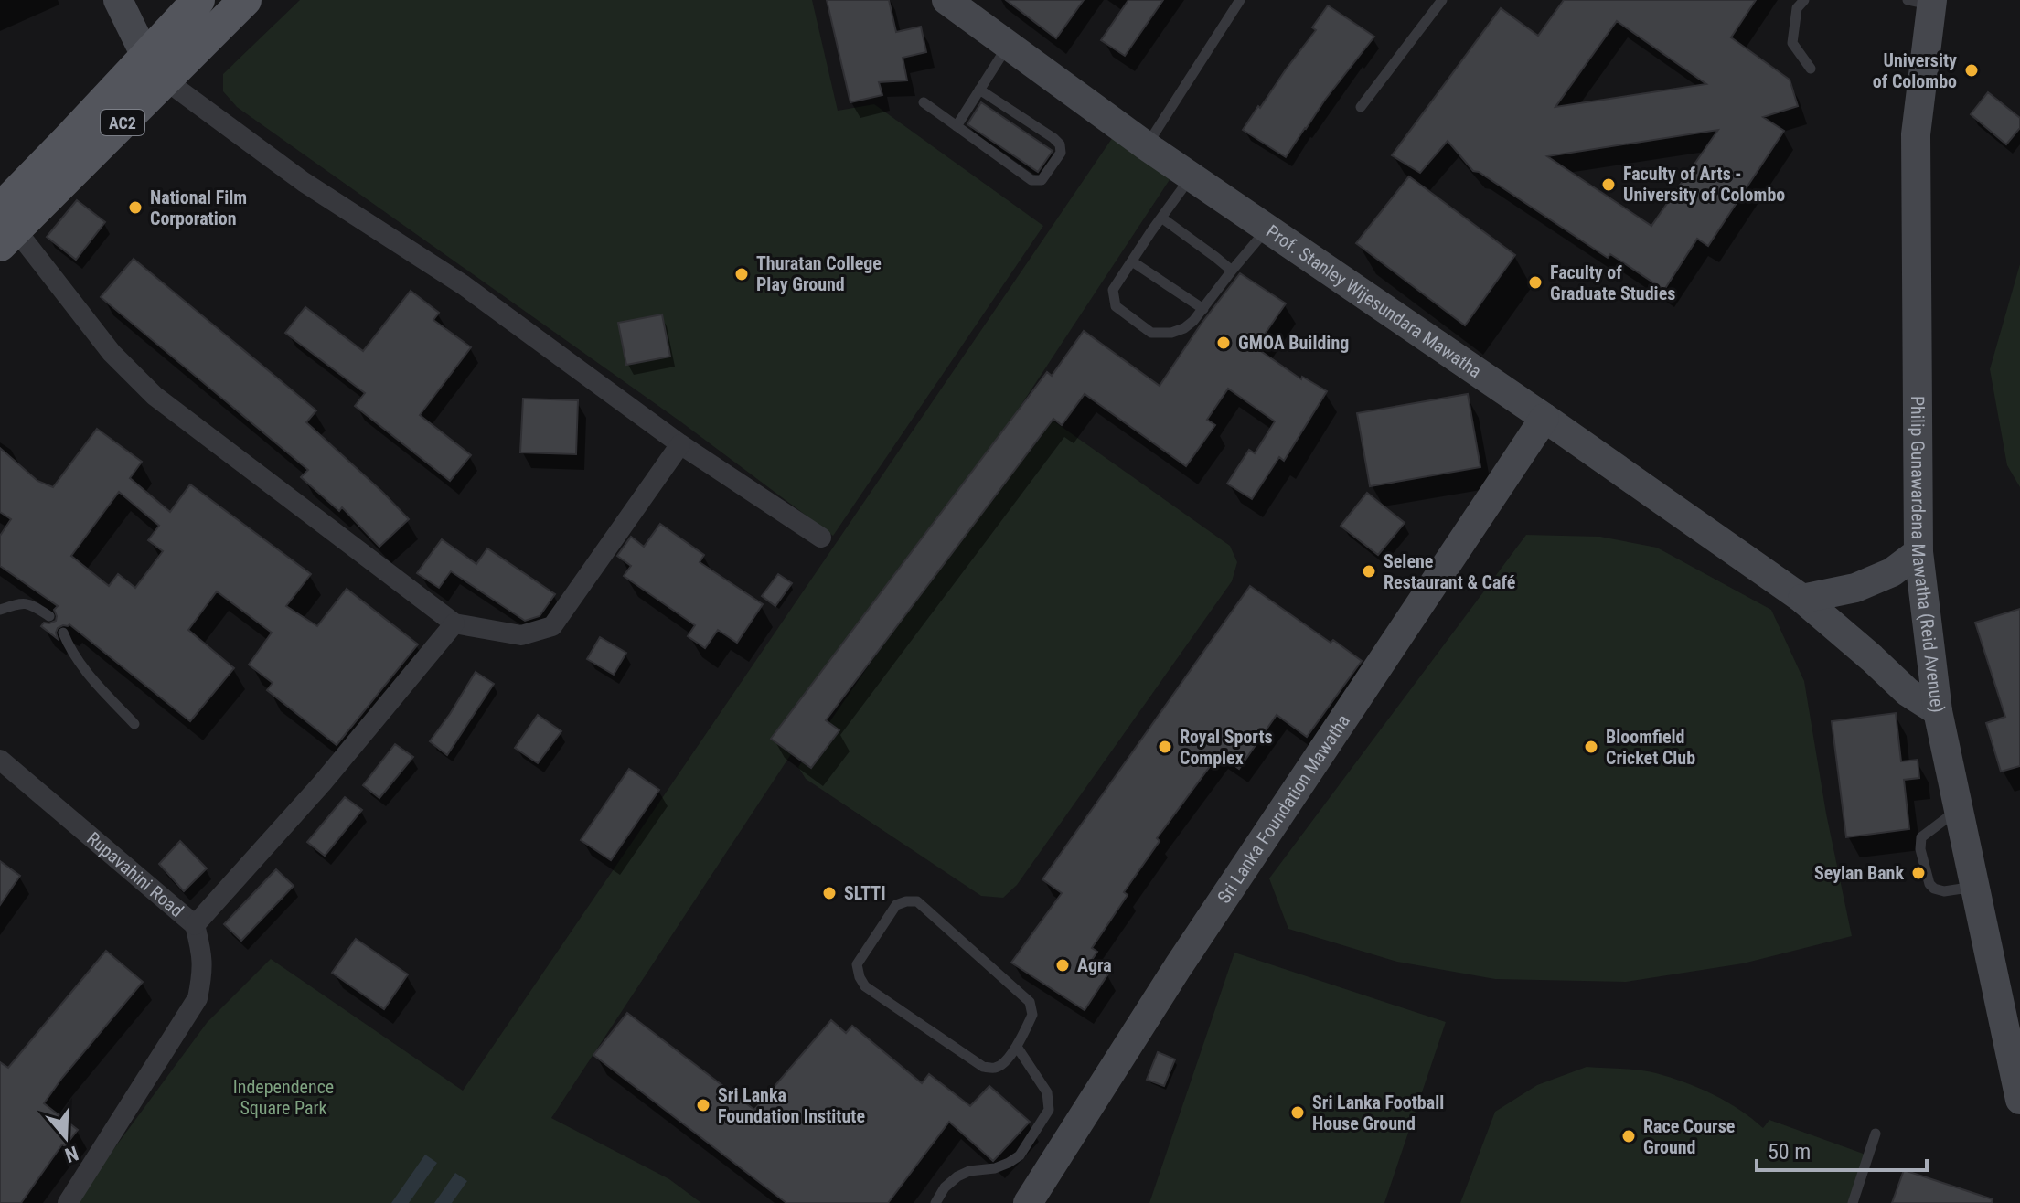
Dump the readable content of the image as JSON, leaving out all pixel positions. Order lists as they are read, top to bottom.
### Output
{
  "streets": {
    "main road": [
      "AC2",
      "Prof. Stanley Wijesundara Mawatha",
      "Philip Gunawardena Mawatha (Reid Avenue)",
      "Sri Lanka Foundation Mawatha"
    ],
    "street": ["Rupavahini Road"]
  },
  "crossings": [
    ["Prof. Stanley Wijesundara Mawatha", "Philip Gunawardena Mawatha (Reid Avenue)"],
    ["Prof. Stanley Wijesundara Mawatha", "Sri Lanka Foundation Mawatha"]
  ],
  "parks": ["Independence Square Park"],
  "places": [
    "University of Colombo",
    "Faculty of Arts - University of Colombo",
    "National Film Corporation",
    "Thuratan College Play Ground",
    "Faculty of Graduate Studies",
    "GMOA Building",
    "Selene Restaurant & Café",
    "Royal Sports Complex",
    "Bloomfield Cricket Club",
    "Seylan Bank",
    "SLTTI",
    "Agra",
    "Sri Lanka Foundation Institute",
    "Sri Lanka Football House Ground",
    "Race Course Ground"
  ],
  "scale_bar": "50 m",
  "north": "bottom"
}
